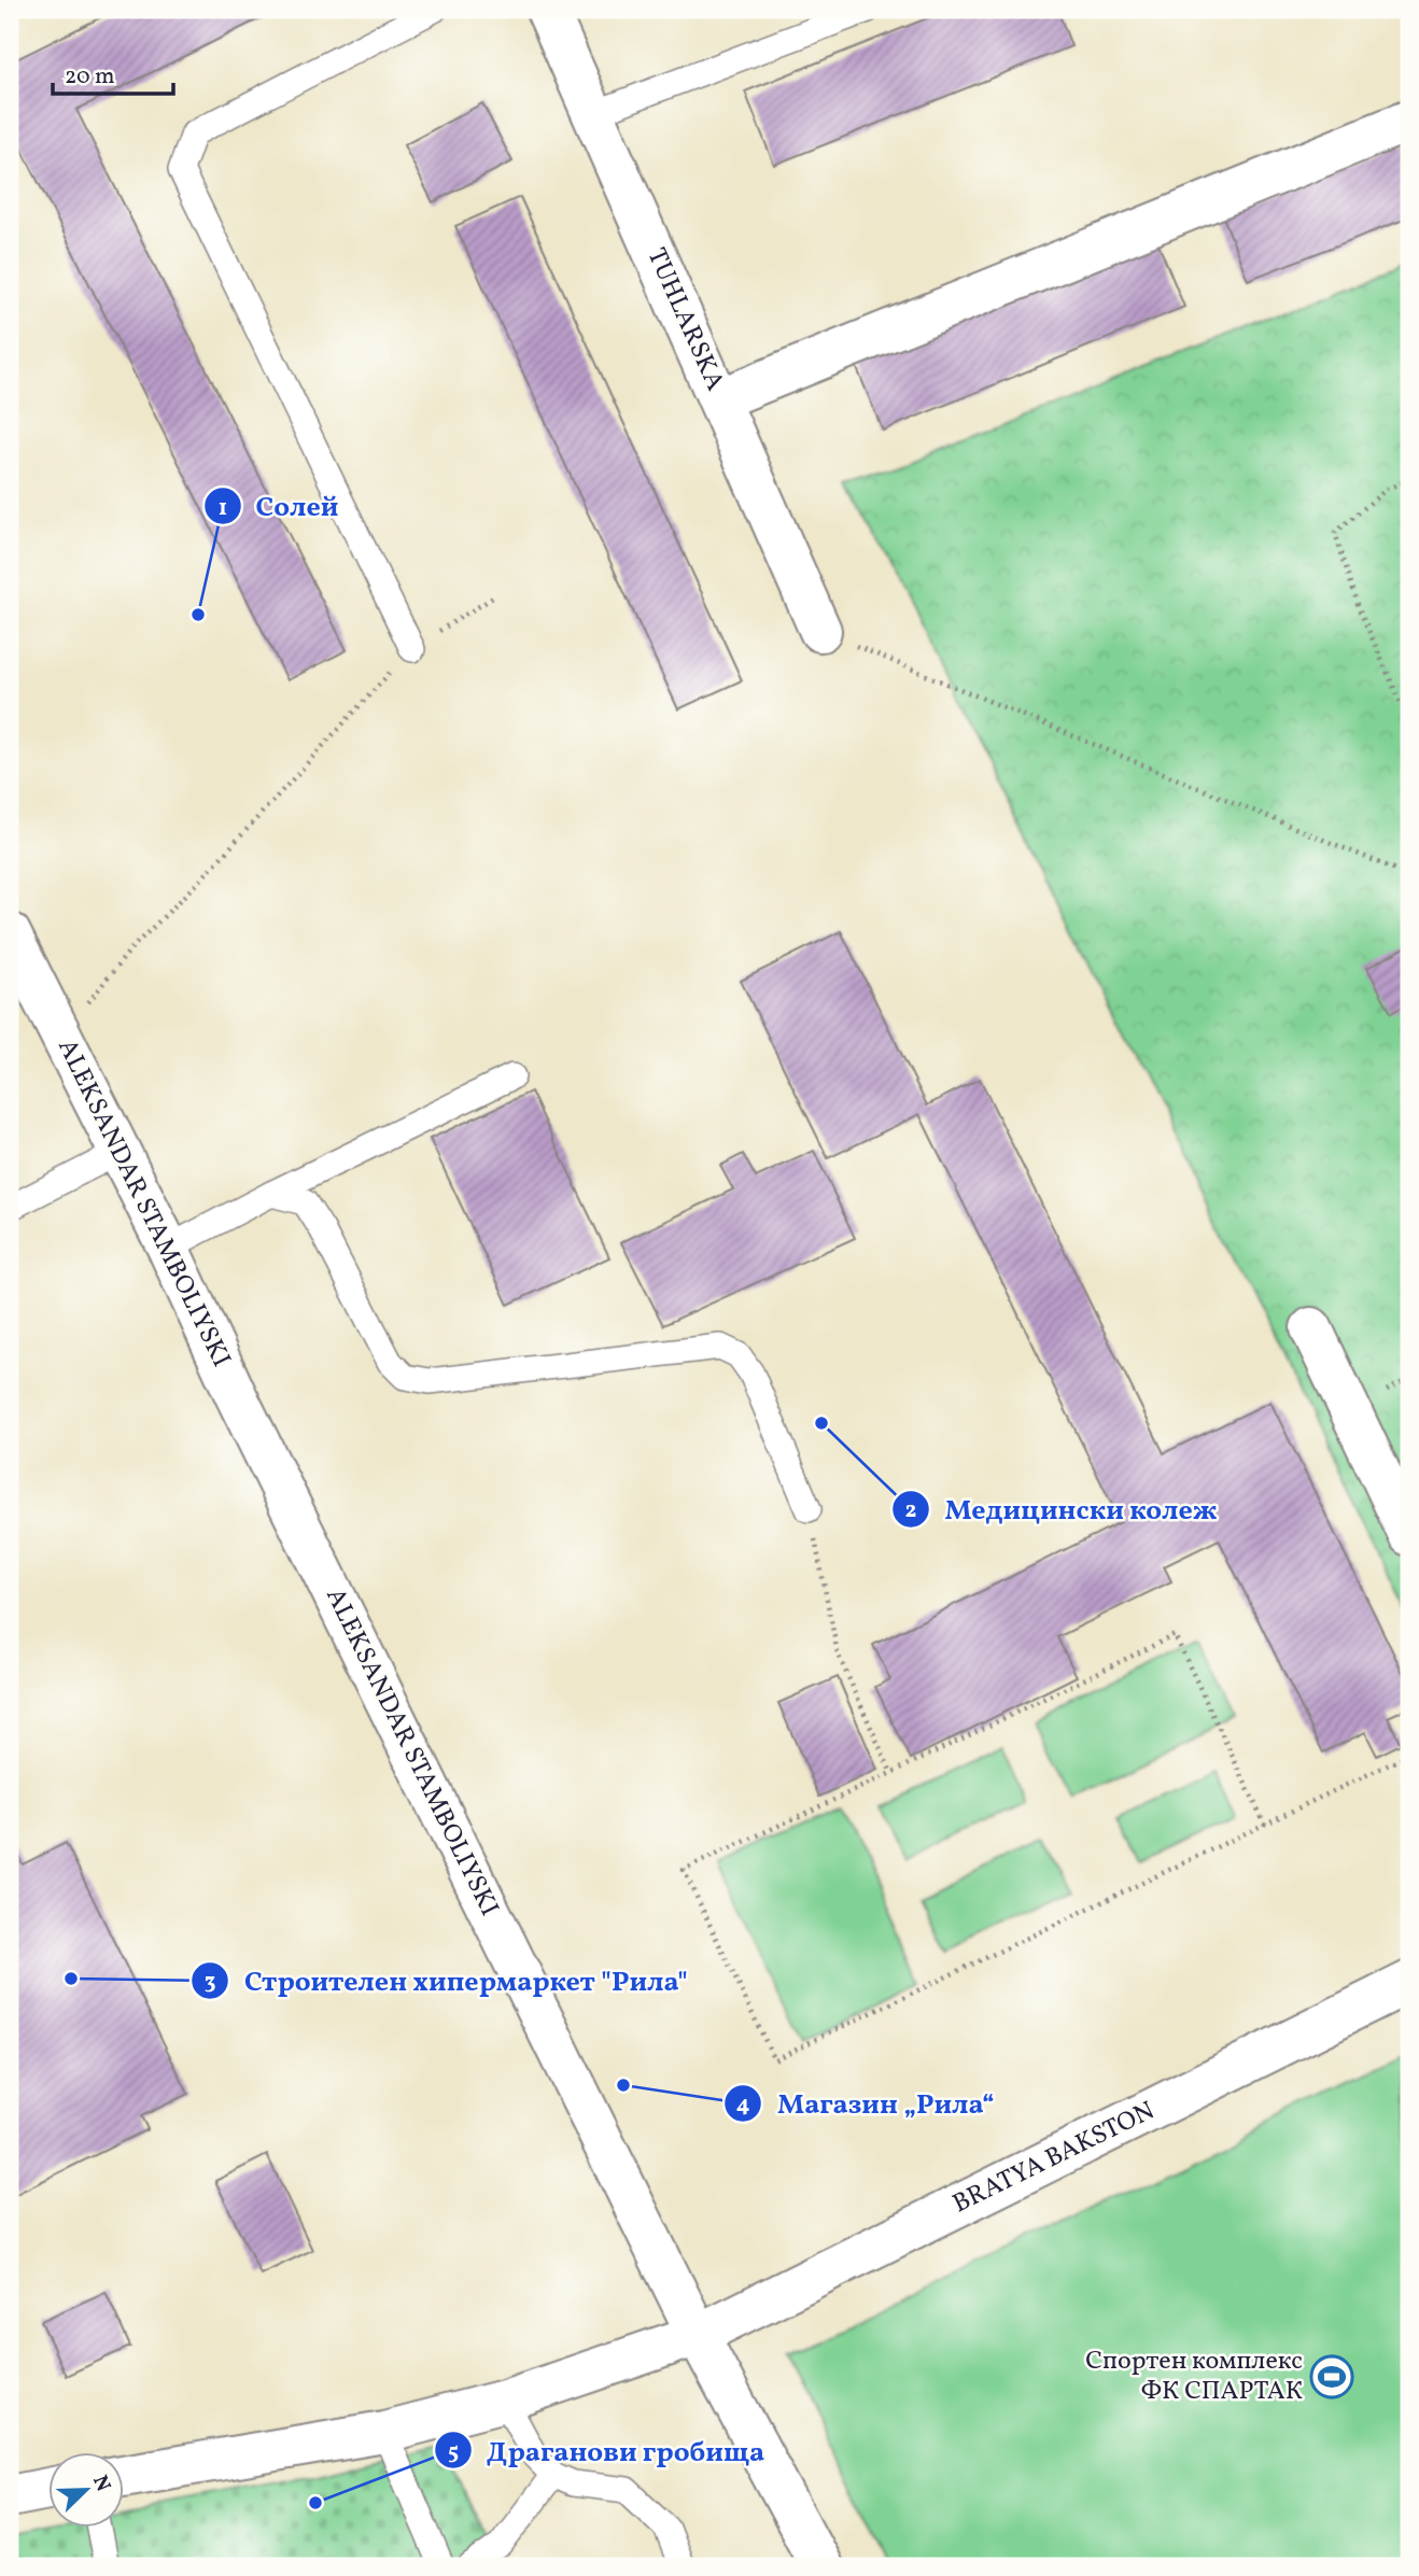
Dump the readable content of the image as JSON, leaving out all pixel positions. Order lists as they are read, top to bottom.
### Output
{
  "streets": {
    "street": ["TUHLARSKA", "ALEKSANDAR STAMBOLIYSKI", "BRATYA BAKSTON"]
  },
  "crossings": [
    ["ALEKSANDAR STAMBOLIYSKI", "BRATYA BAKSTON"]
  ],
  "places": {
    "other": [
      "Солей",
      "Медицински колеж",
      "Строителен хипермаркет \"Рила\"",
      "Магазин „Рила“",
      "Драганови гробища"
    ],
    "sports": ["Спортен комплекс ФК СПАРТАК"]
  },
  "scale_bar": "20 m",
  "north": "top right"
}
